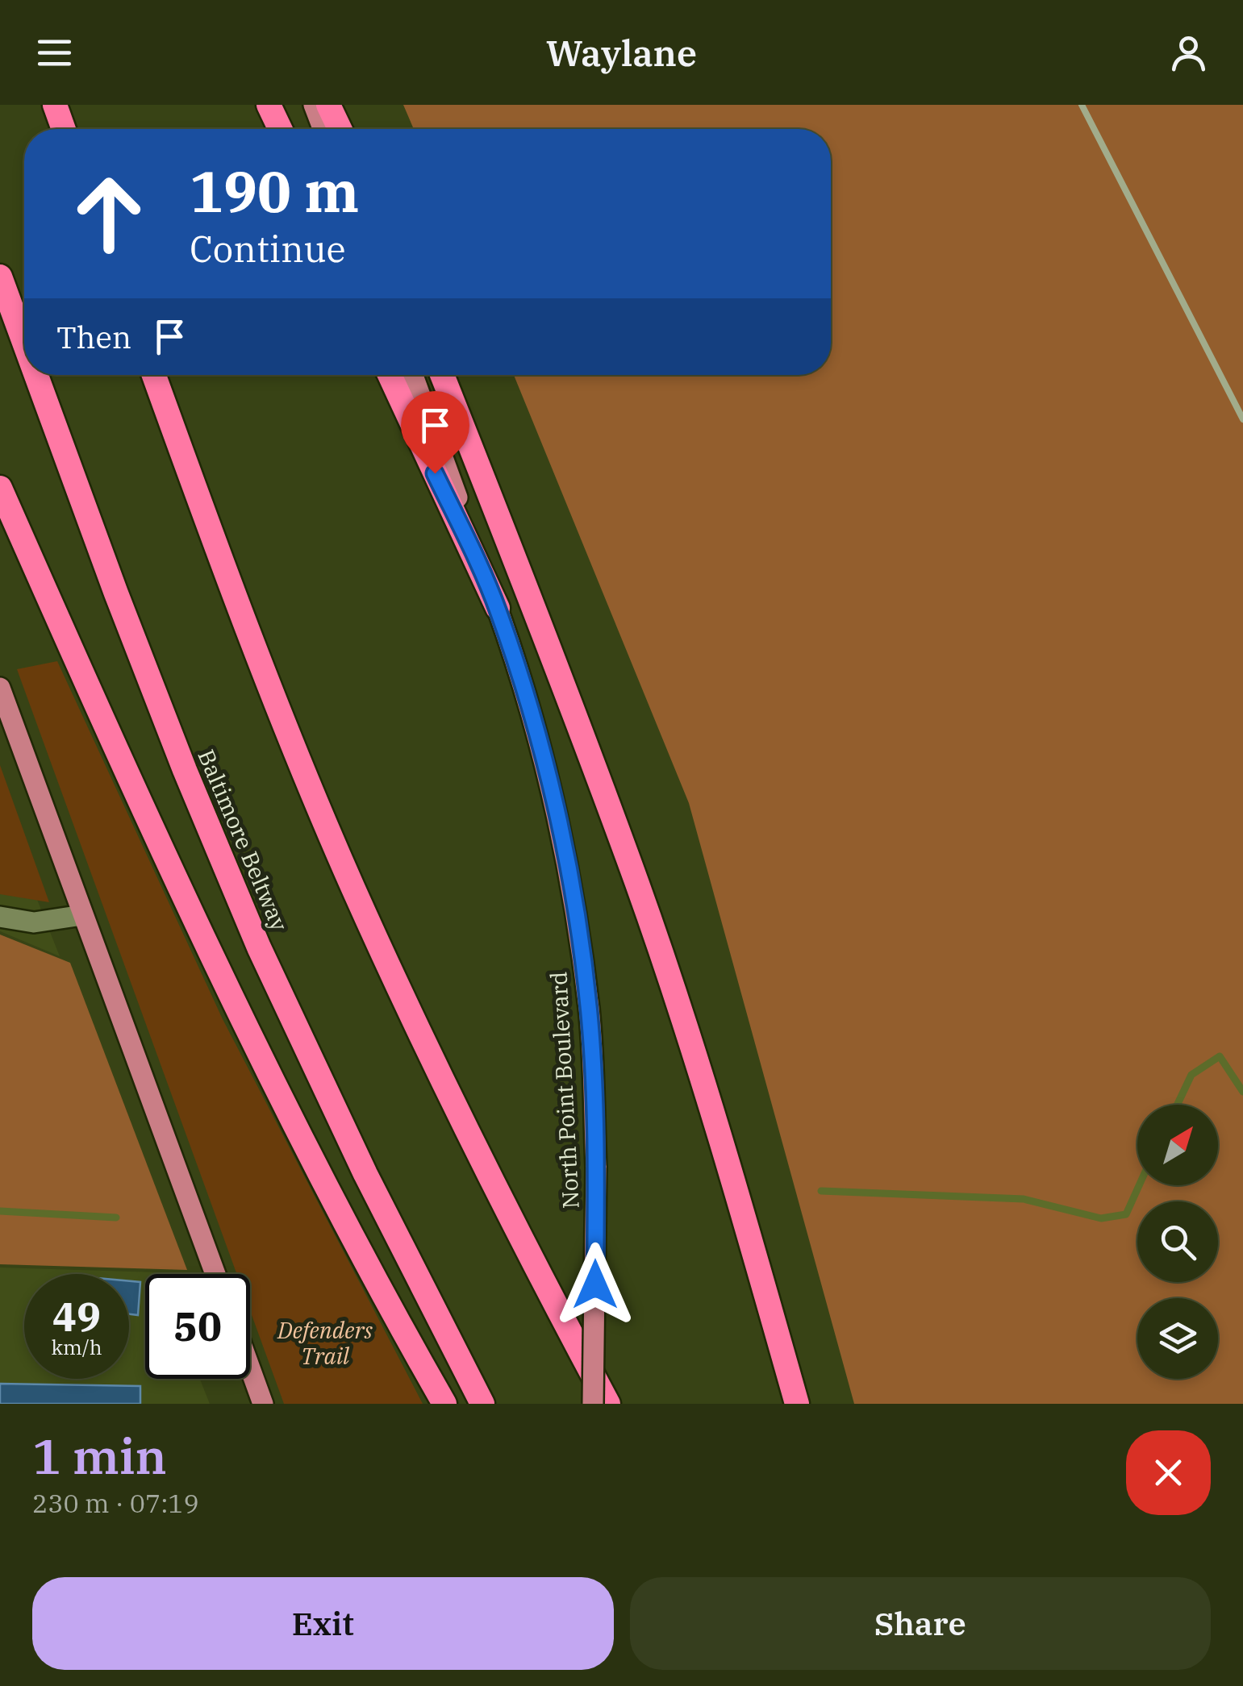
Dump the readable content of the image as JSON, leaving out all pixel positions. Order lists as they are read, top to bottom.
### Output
{
  "streets": {
    "highway": ["Baltimore Beltway"],
    "main road": ["North Point Boulevard"]
  },
  "parks": ["Defenders Trail"],
  "north": "top right",
  "page": {
    "header": "Waylane",
    "turn": ["190 m", "Continue"],
    "then": "Then",
    "speed": "49 km/h",
    "limit": "50",
    "heading": ["1 min", "230 m · 07:19"],
    "buttons": ["Exit", "Share"]
  }
}
